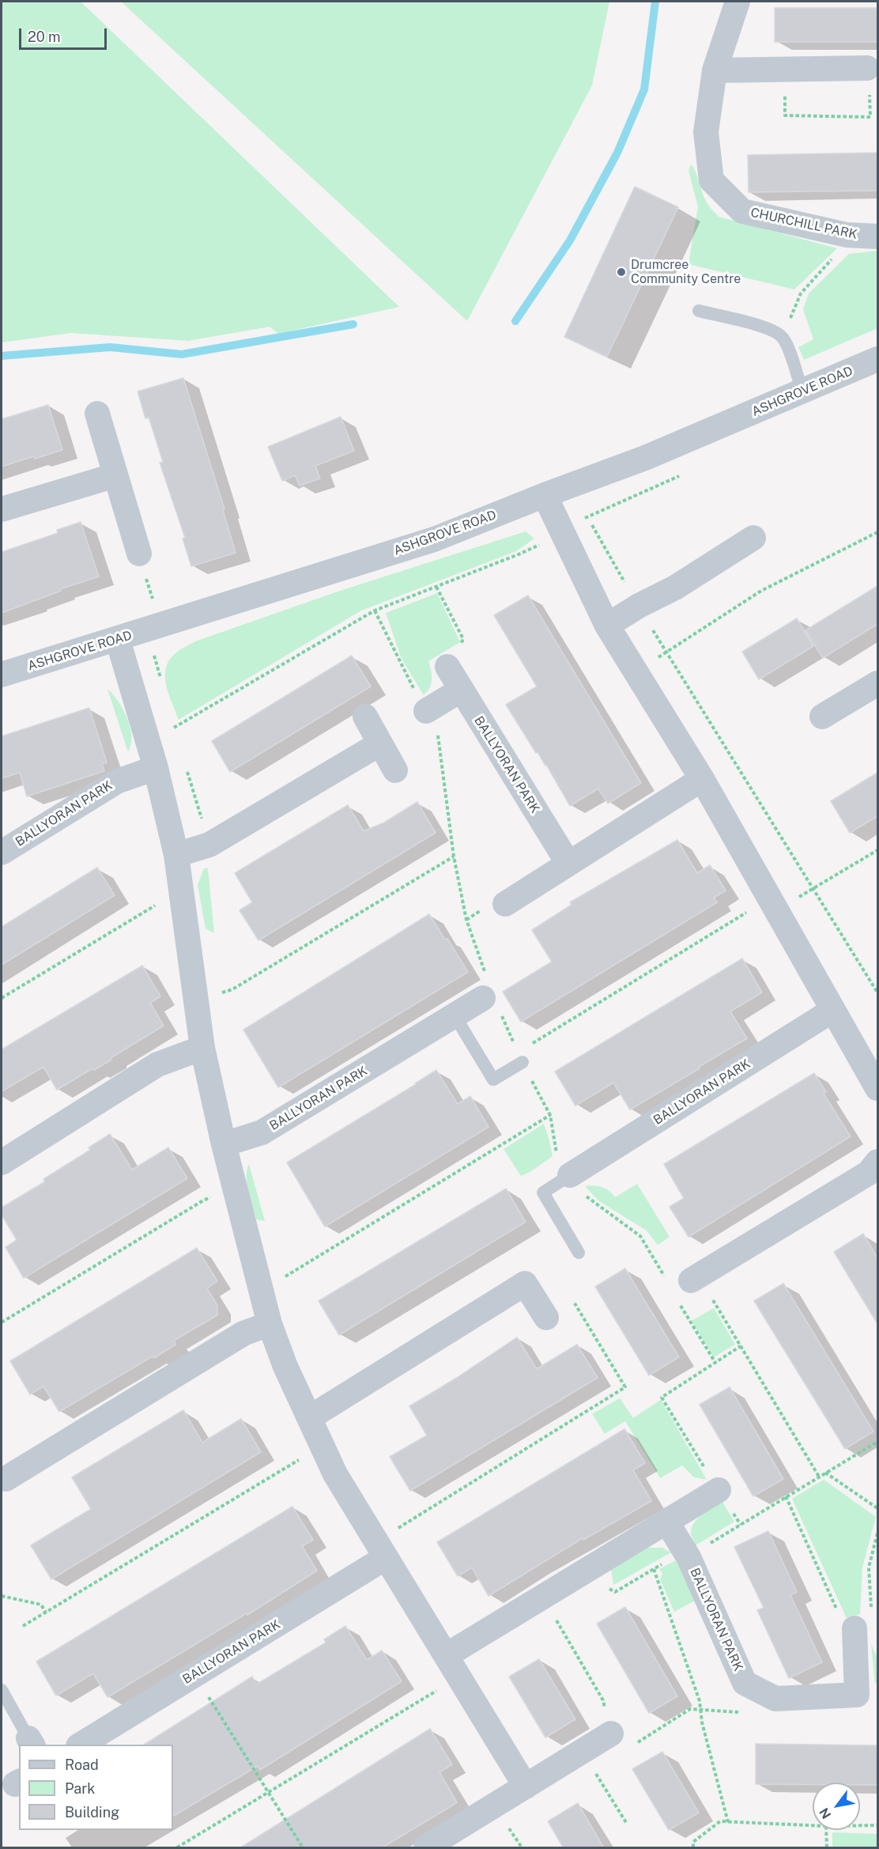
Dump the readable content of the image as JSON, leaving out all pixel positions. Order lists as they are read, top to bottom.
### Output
{
  "streets": {
    "street": ["CHURCHILL PARK", "ASHGROVE ROAD", "BALLYORAN PARK"]
  },
  "places": ["Drumcree Community Centre"],
  "legend": ["Road", "Park", "Building"],
  "scale_bar": "20 m",
  "north": "bottom left"
}
